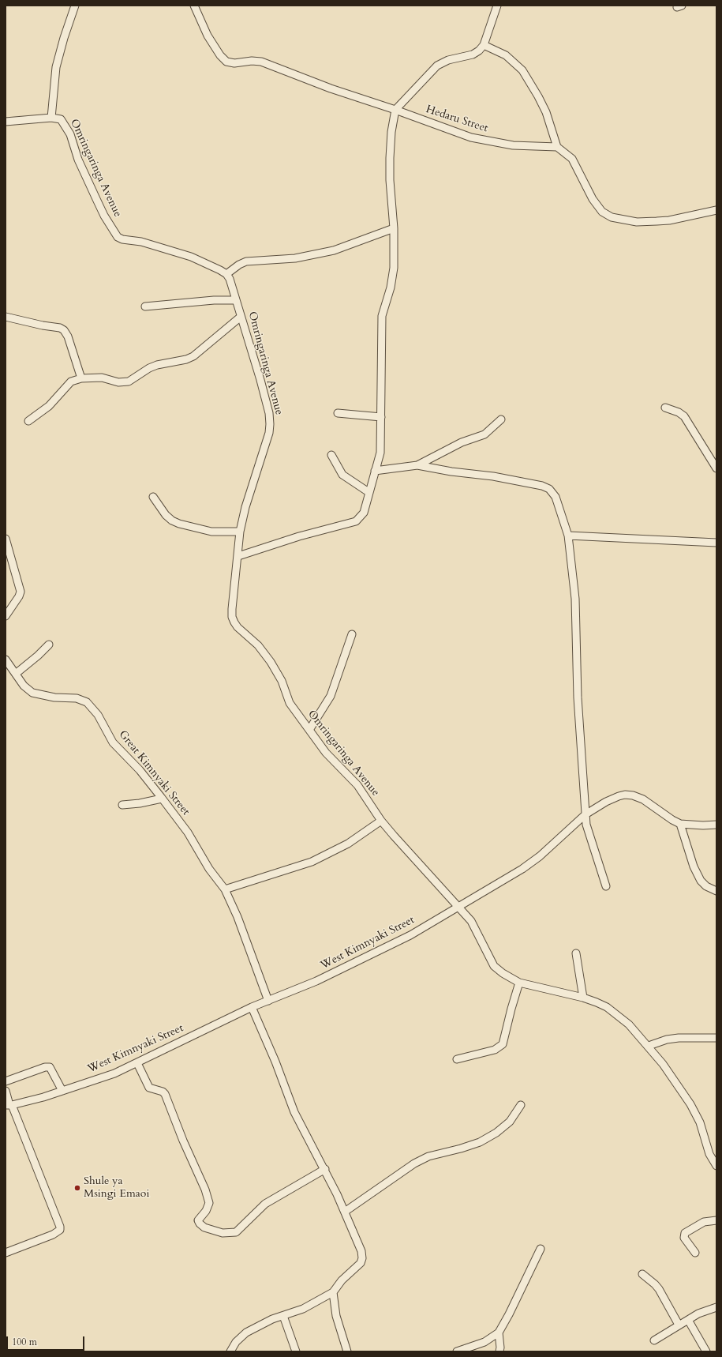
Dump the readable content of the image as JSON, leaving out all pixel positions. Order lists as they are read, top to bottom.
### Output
{
  "streets": {
    "street": [
      "Hedaru Street",
      "Omringaringa Avenue",
      "Great Kimnyaki Street",
      "West Kimnyaki Street"
    ]
  },
  "crossings": [
    ["Omringaringa Avenue", "West Kimnyaki Street"],
    ["Great Kimnyaki Street", "West Kimnyaki Street"]
  ],
  "places": ["Shule ya Msingi Emaoi"],
  "scale_bar": "100 m"
}
